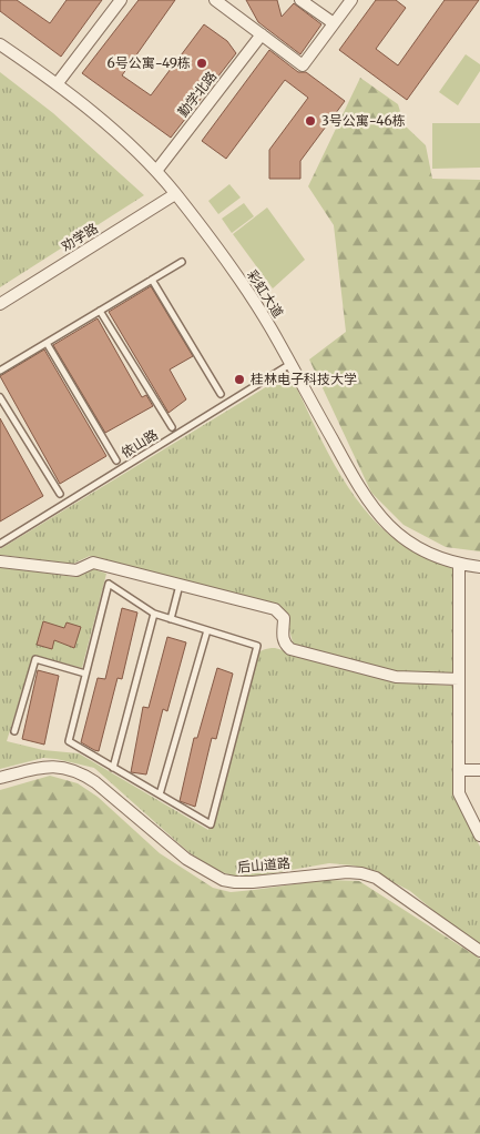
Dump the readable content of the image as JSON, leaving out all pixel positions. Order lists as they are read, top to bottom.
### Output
{
  "streets": {
    "street": [
      "勤学北路",
      "劝学路",
      "彩虹大道",
      "后山道路"
    ],
    "lane": ["依山路"]
  },
  "crossings": [
    ["勤学北路", "彩虹大道"],
    ["劝学路", "彩虹大道"],
    ["彩虹大道", "依山路"]
  ],
  "places": ["6号公寓-49栋", "3号公寓-46栋", "桂林电子科技大学"]
}
